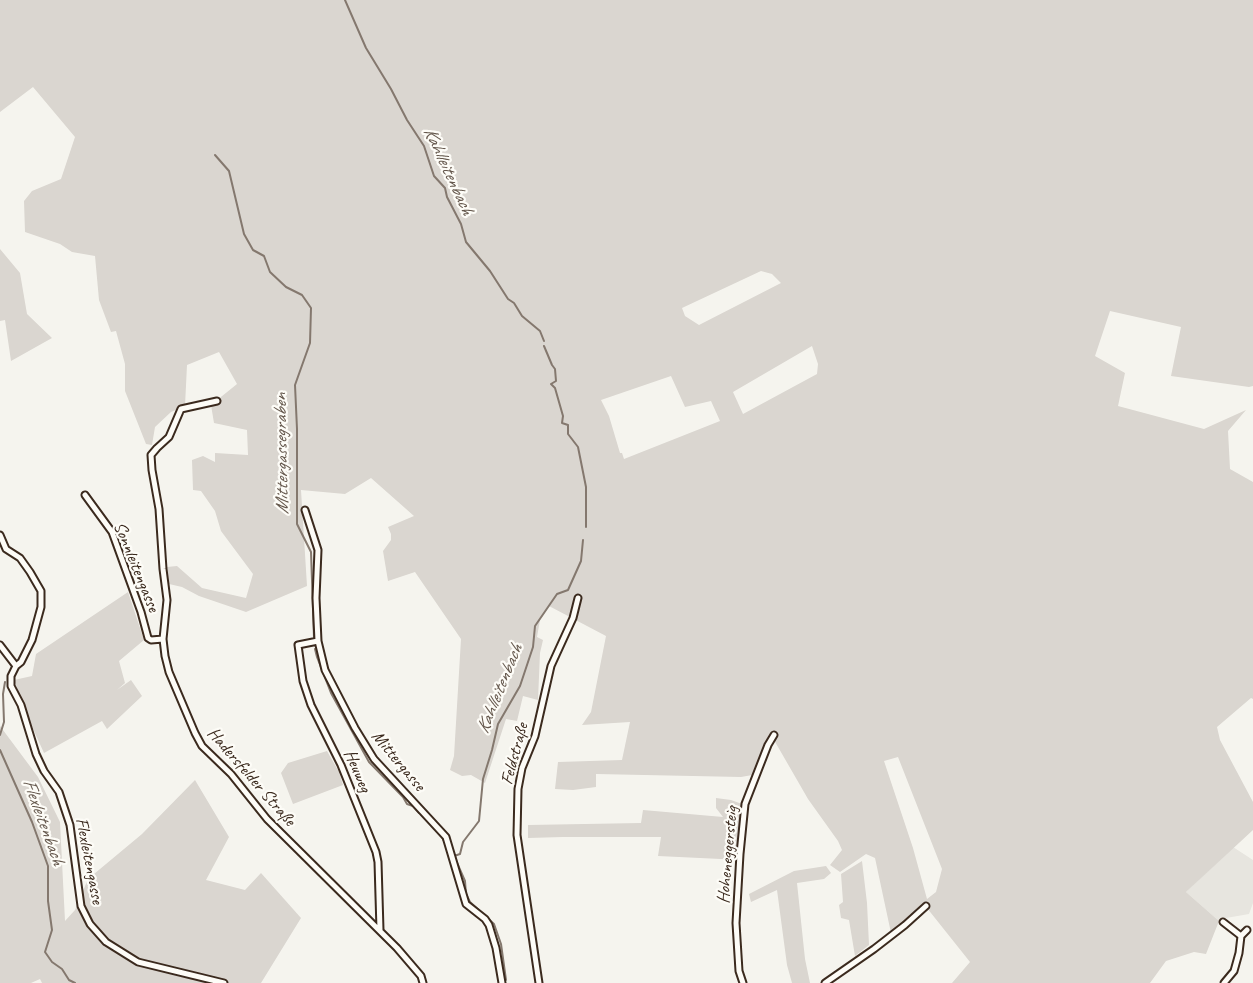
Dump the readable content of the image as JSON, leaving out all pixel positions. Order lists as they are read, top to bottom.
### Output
{
  "streets": {
    "street": [
      "Sonnleitengasse",
      "Feldstraße",
      "Mittergasse",
      "Heuweg",
      "Hadersfelder Straße",
      "Hoheneggersteig",
      "Flexleitengasse"
    ]
  },
  "crossings": [
    ["Sonnleitengasse", "Hadersfelder Straße"],
    ["Mittergasse", "Heuweg"],
    ["Heuweg", "Hadersfelder Straße"]
  ],
  "water": ["Kahlleitenbach", "Mittergassegraben", "Flexleitenbach"]
}
